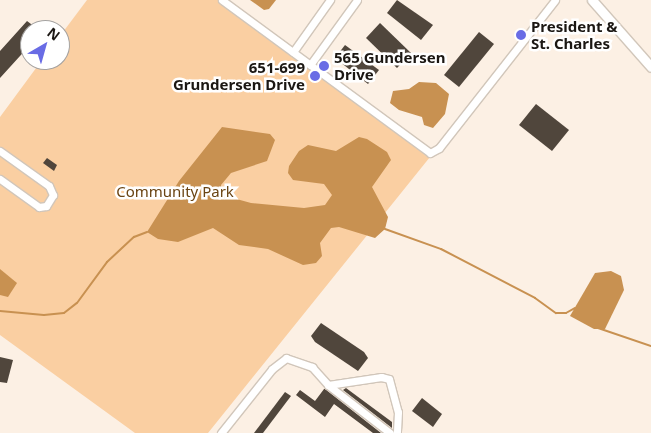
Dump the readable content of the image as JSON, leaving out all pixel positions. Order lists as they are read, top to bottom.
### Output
{
  "parks": ["Community Park"],
  "places": ["President & St. Charles", "565 Gundersen Drive", "651-699 Grundersen Drive"],
  "north": "top right"
}
